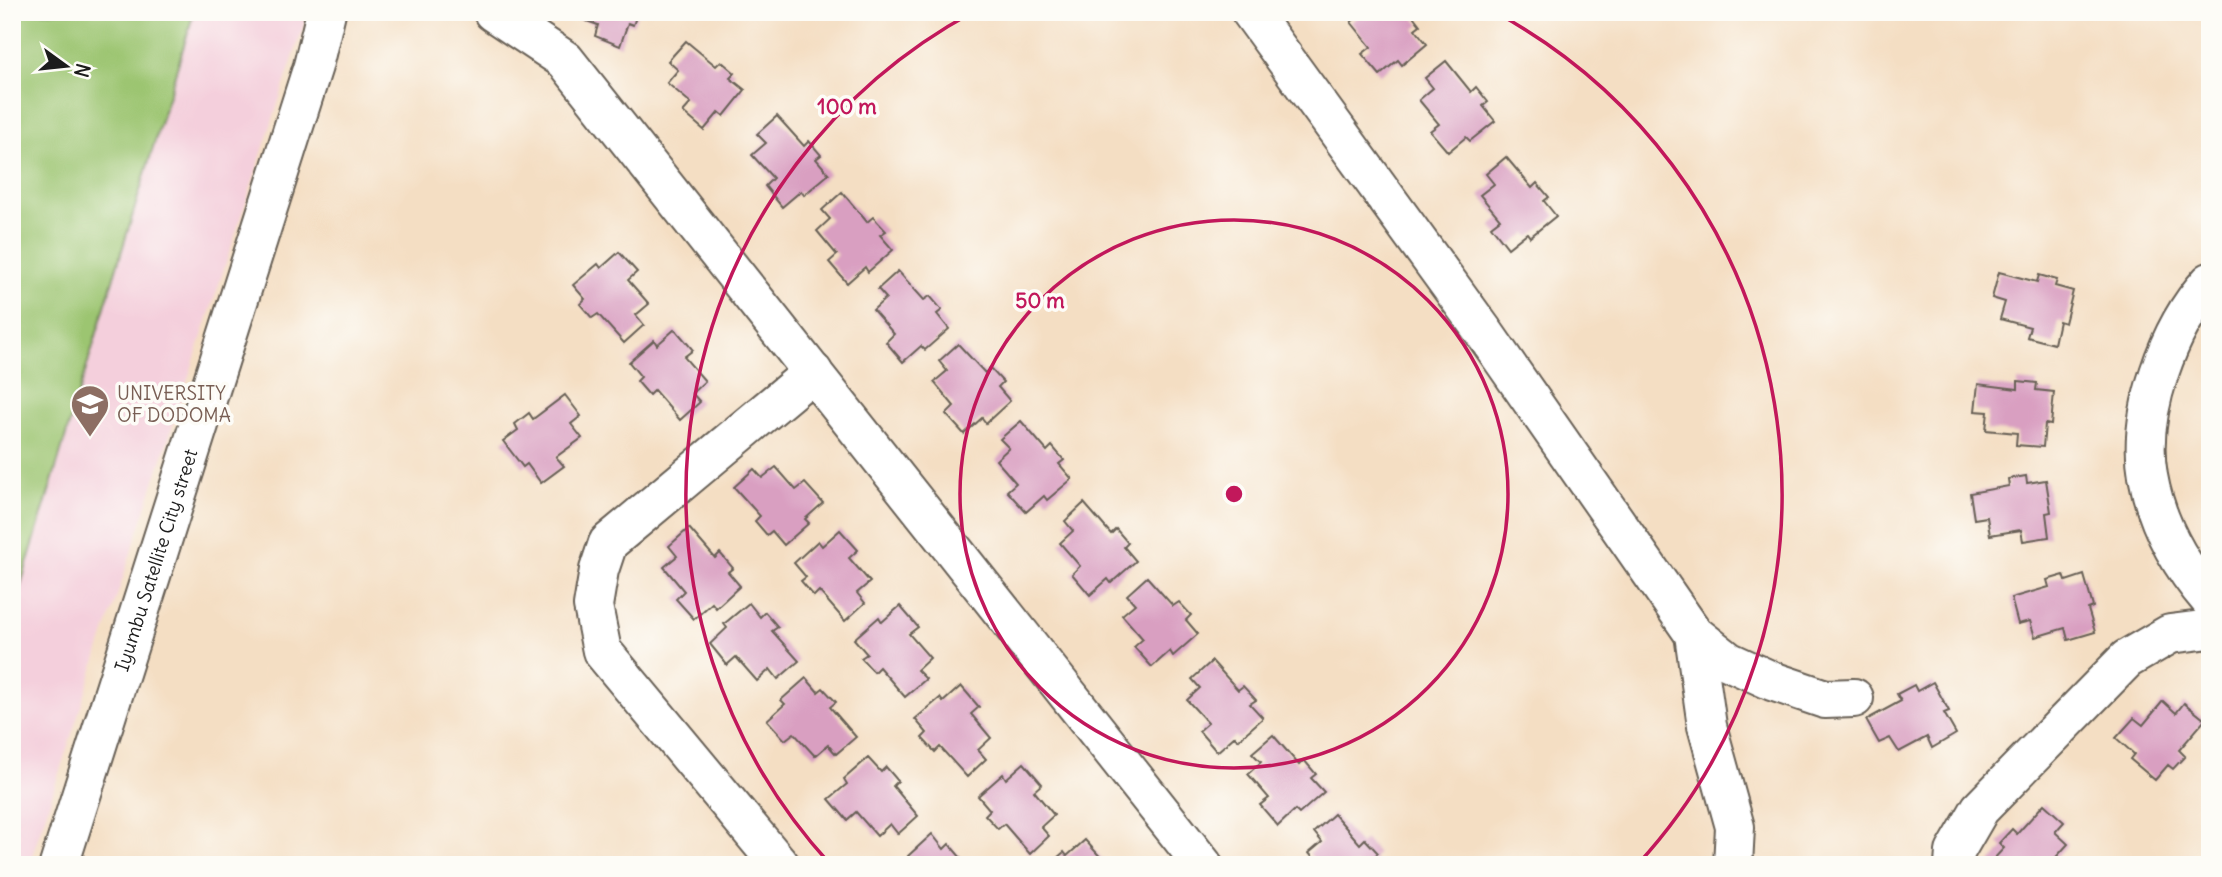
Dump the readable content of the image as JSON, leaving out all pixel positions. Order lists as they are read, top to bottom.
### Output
{
  "streets": {
    "street": ["Iyumbu Satellite City street"]
  },
  "places": {
    "school or university": ["UNIVERSITY OF DODOMA"]
  },
  "north": "right",
  "rings": ["100 m", "50 m"]
}
